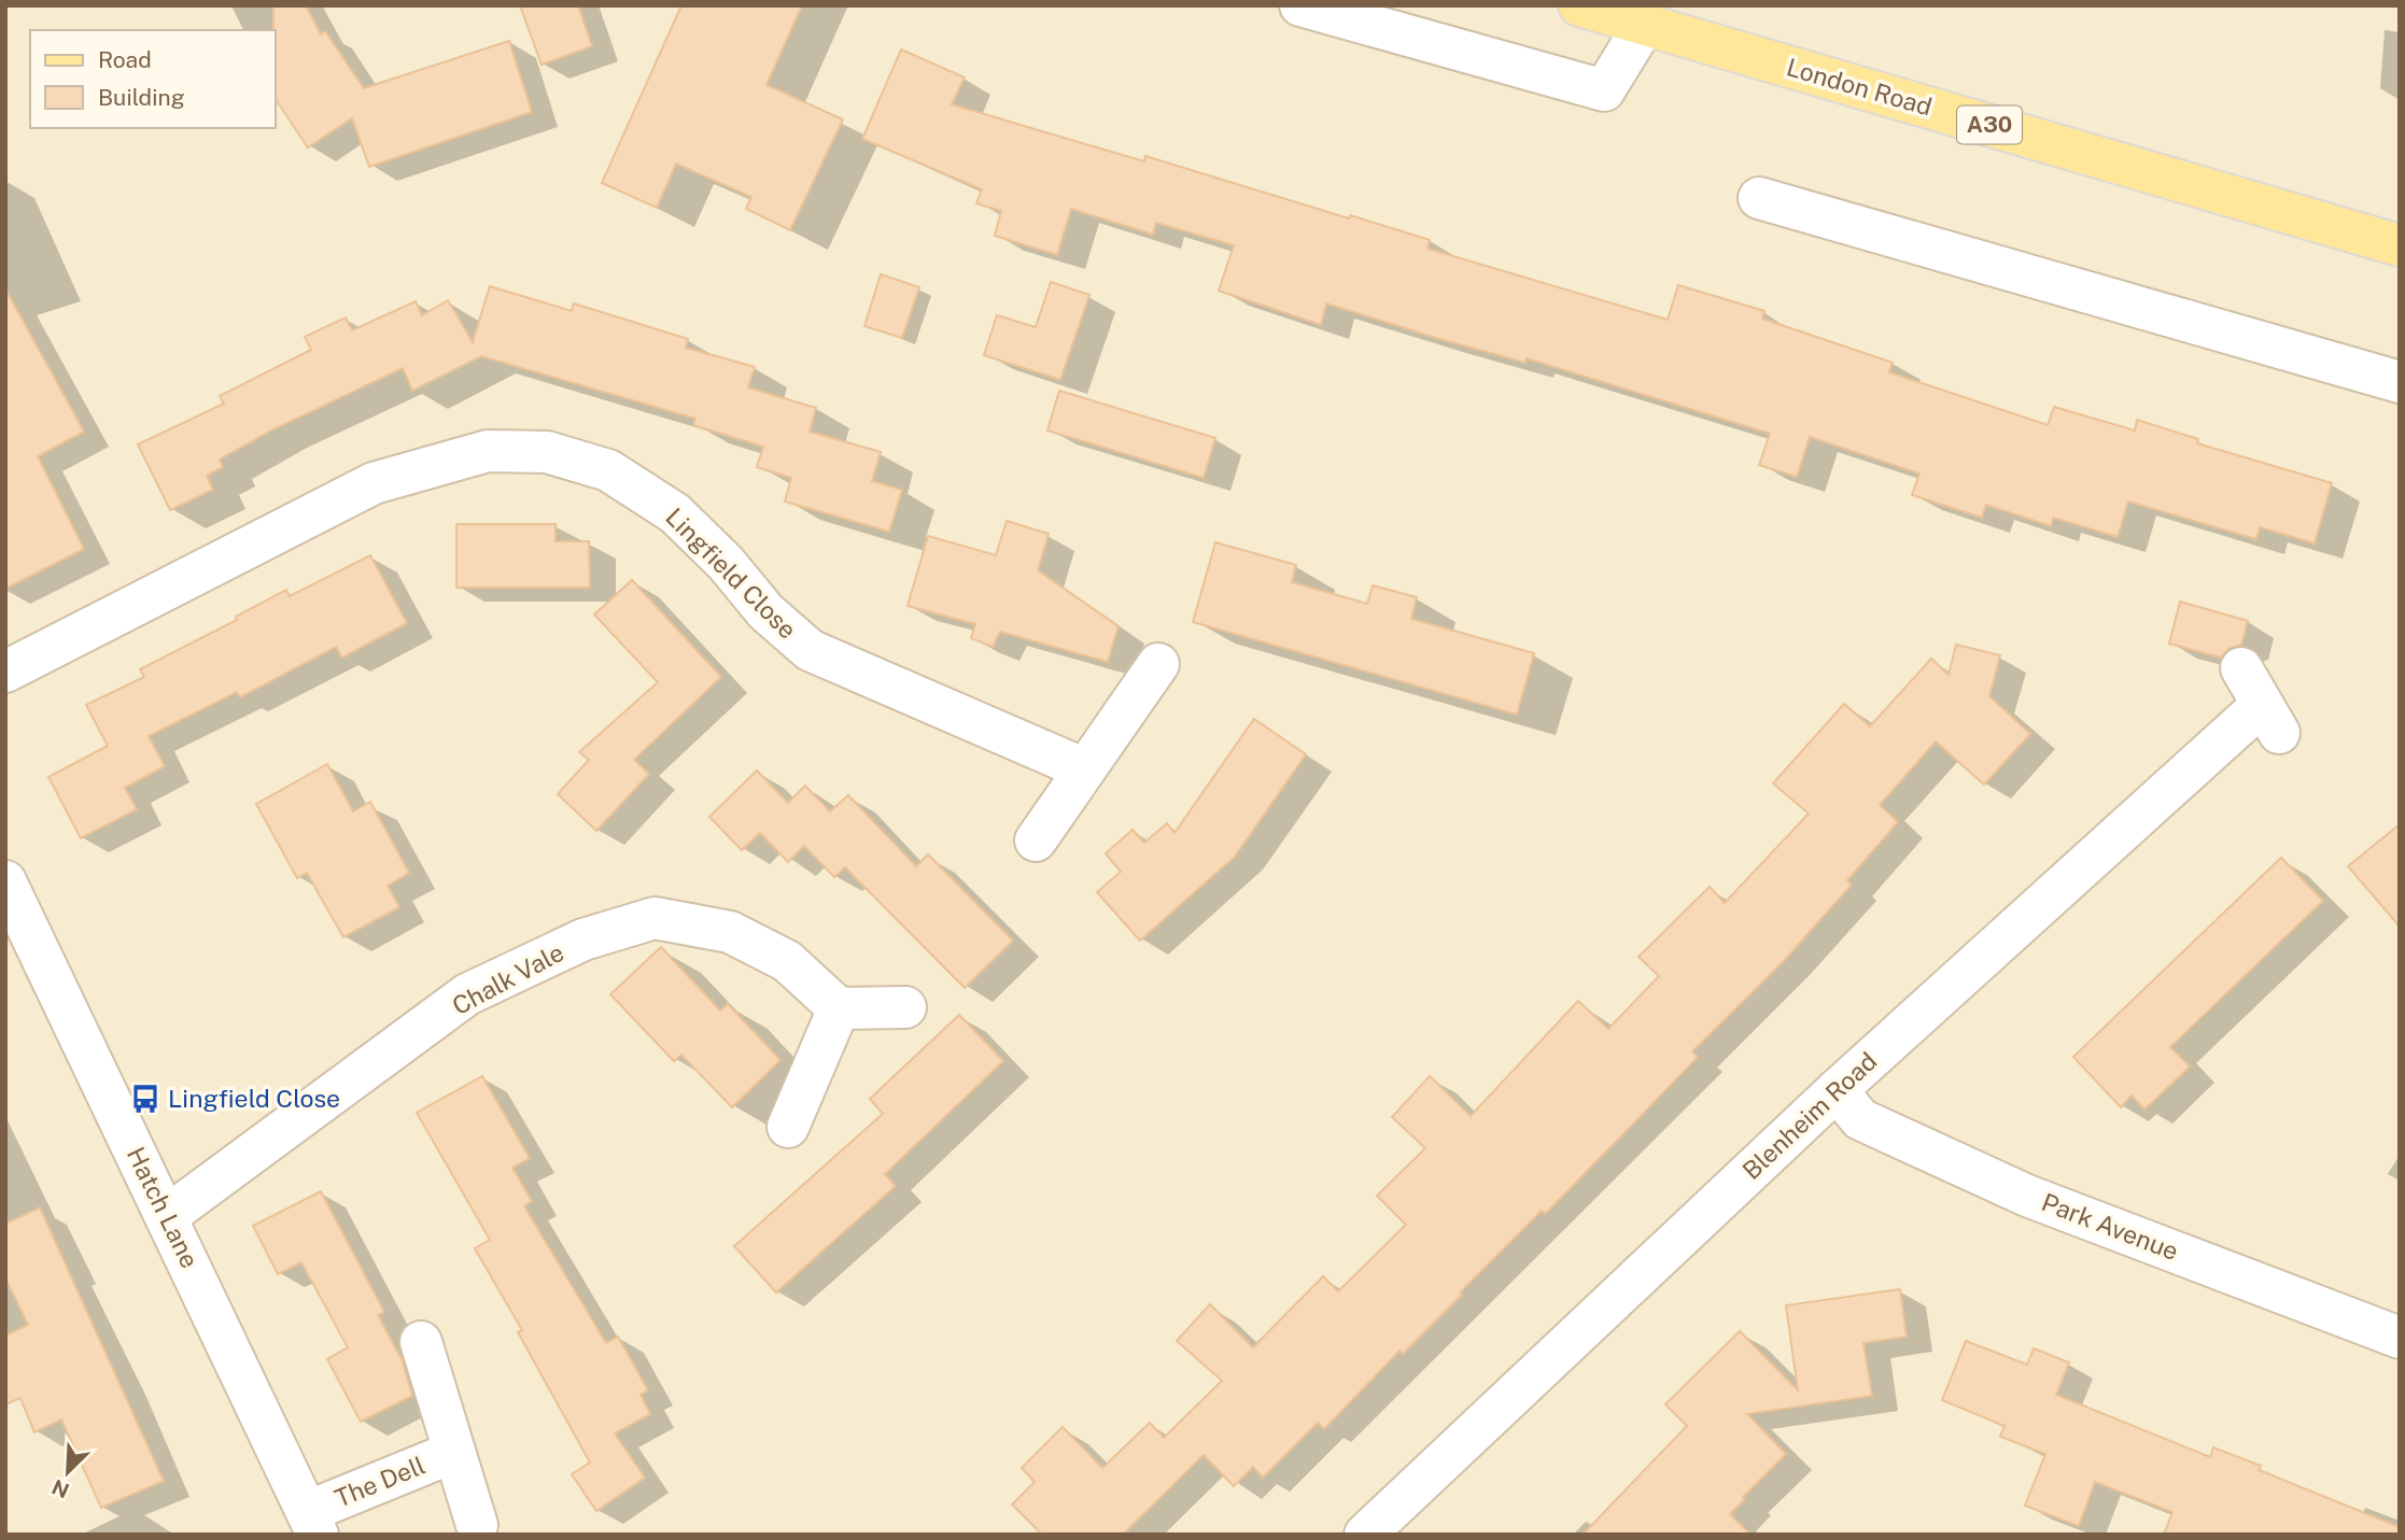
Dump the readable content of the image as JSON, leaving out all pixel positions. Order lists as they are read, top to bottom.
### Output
{
  "streets": {
    "main road": ["London Road", "A30"],
    "street": [
      "Lingfield Close",
      "Chalk Vale",
      "Blenheim Road",
      "Hatch Lane",
      "Park Avenue",
      "The Dell"
    ]
  },
  "crossings": [
    ["Chalk Vale", "Hatch Lane"],
    ["Blenheim Road", "Park Avenue"],
    ["Hatch Lane", "The Dell"]
  ],
  "places": {
    "bus stop": ["Lingfield Close"]
  },
  "legend": ["Road", "Building"],
  "north": "bottom left"
}
